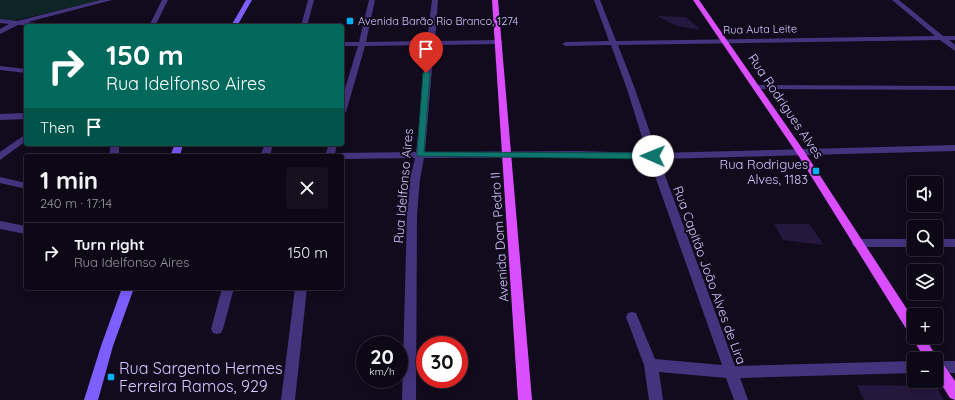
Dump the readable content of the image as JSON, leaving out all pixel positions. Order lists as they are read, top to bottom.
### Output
{
  "streets": {
    "main road": ["Rua Rodrigues Alves", "Avenida Dom Pedro II"],
    "street": ["Rua Auta Leite", "Rua Idelfonso Aires", "Rua Capitão João Alves de Lira"]
  },
  "crossings": [
    ["Rua Auta Leite", "Rua Rodrigues Alves"],
    ["Rua Auta Leite", "Rua Capitão João Alves de Lira"]
  ],
  "places": {
    "transit": ["Avenida Barão Rio Branco, 1274", "Rua Rodrigues Alves, 1183", "Rua Sargento Hermes Ferreira Ramos, 929"]
  },
  "page": {
    "turn": ["150 m", "Rua Idelfonso Aires"],
    "then": "Then",
    "heading": ["1 min", "240 m · 17:14"],
    "map_buttons": ["+", "−"],
    "list": [
      {
        "name": "Turn right",
        "note": "Rua Idelfonso Aires",
        "value": "150 m"
      }
    ],
    "speed": "20 km/h",
    "limit": "30"
  }
}
